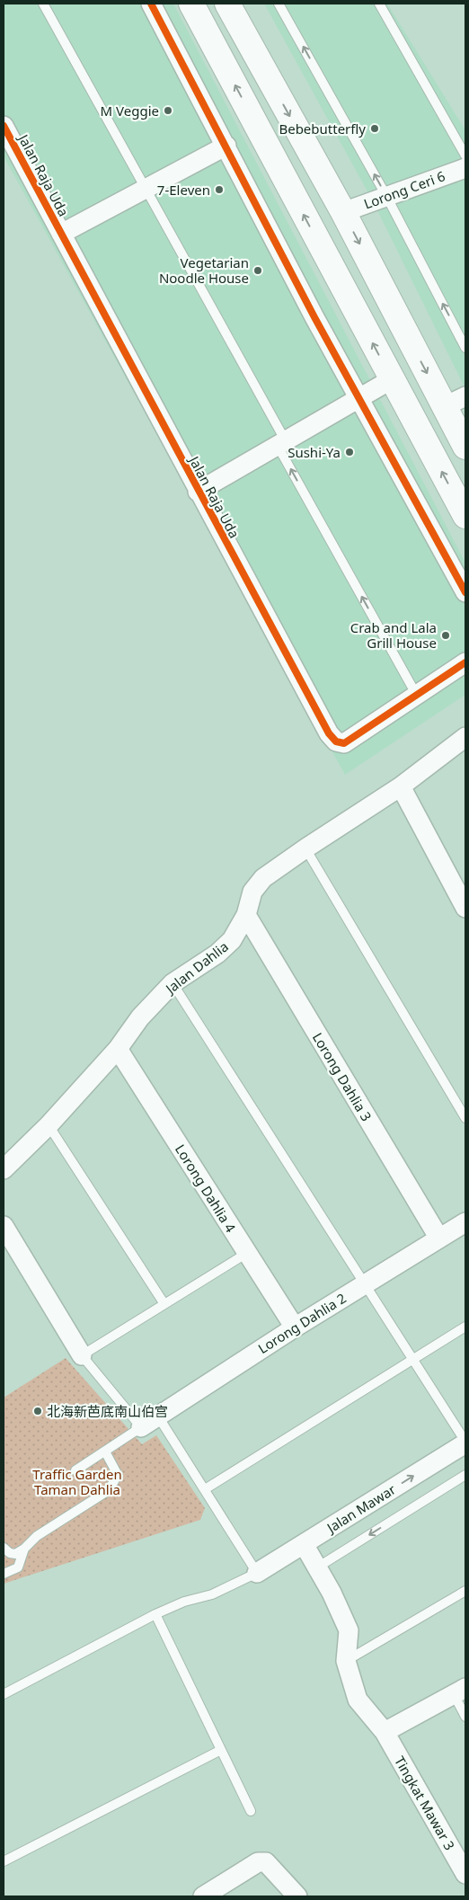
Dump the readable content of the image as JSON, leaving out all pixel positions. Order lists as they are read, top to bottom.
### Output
{
  "streets": {
    "street": [
      "Jalan Raja Uda",
      "Lorong Ceri 6",
      "Jalan Dahlia",
      "Lorong Dahlia 3",
      "Lorong Dahlia 4",
      "Lorong Dahlia 2",
      "Jalan Mawar",
      "Tingkat Mawar 3"
    ]
  },
  "crossings": [
    ["Jalan Dahlia", "Lorong Dahlia 3"],
    ["Jalan Dahlia", "Lorong Dahlia 4"],
    ["Lorong Dahlia 3", "Lorong Dahlia 2"],
    ["Lorong Dahlia 4", "Lorong Dahlia 2"]
  ],
  "one_way": ["Jalan Mawar"],
  "parks": ["Traffic Garden Taman Dahlia"],
  "places": [
    "M Veggie",
    "Bebebutterfly",
    "7-Eleven",
    "Vegetarian Noodle House",
    "Sushi-Ya",
    "Crab and Lala Grill House",
    "北海新芭底南山伯宫"
  ]
}
